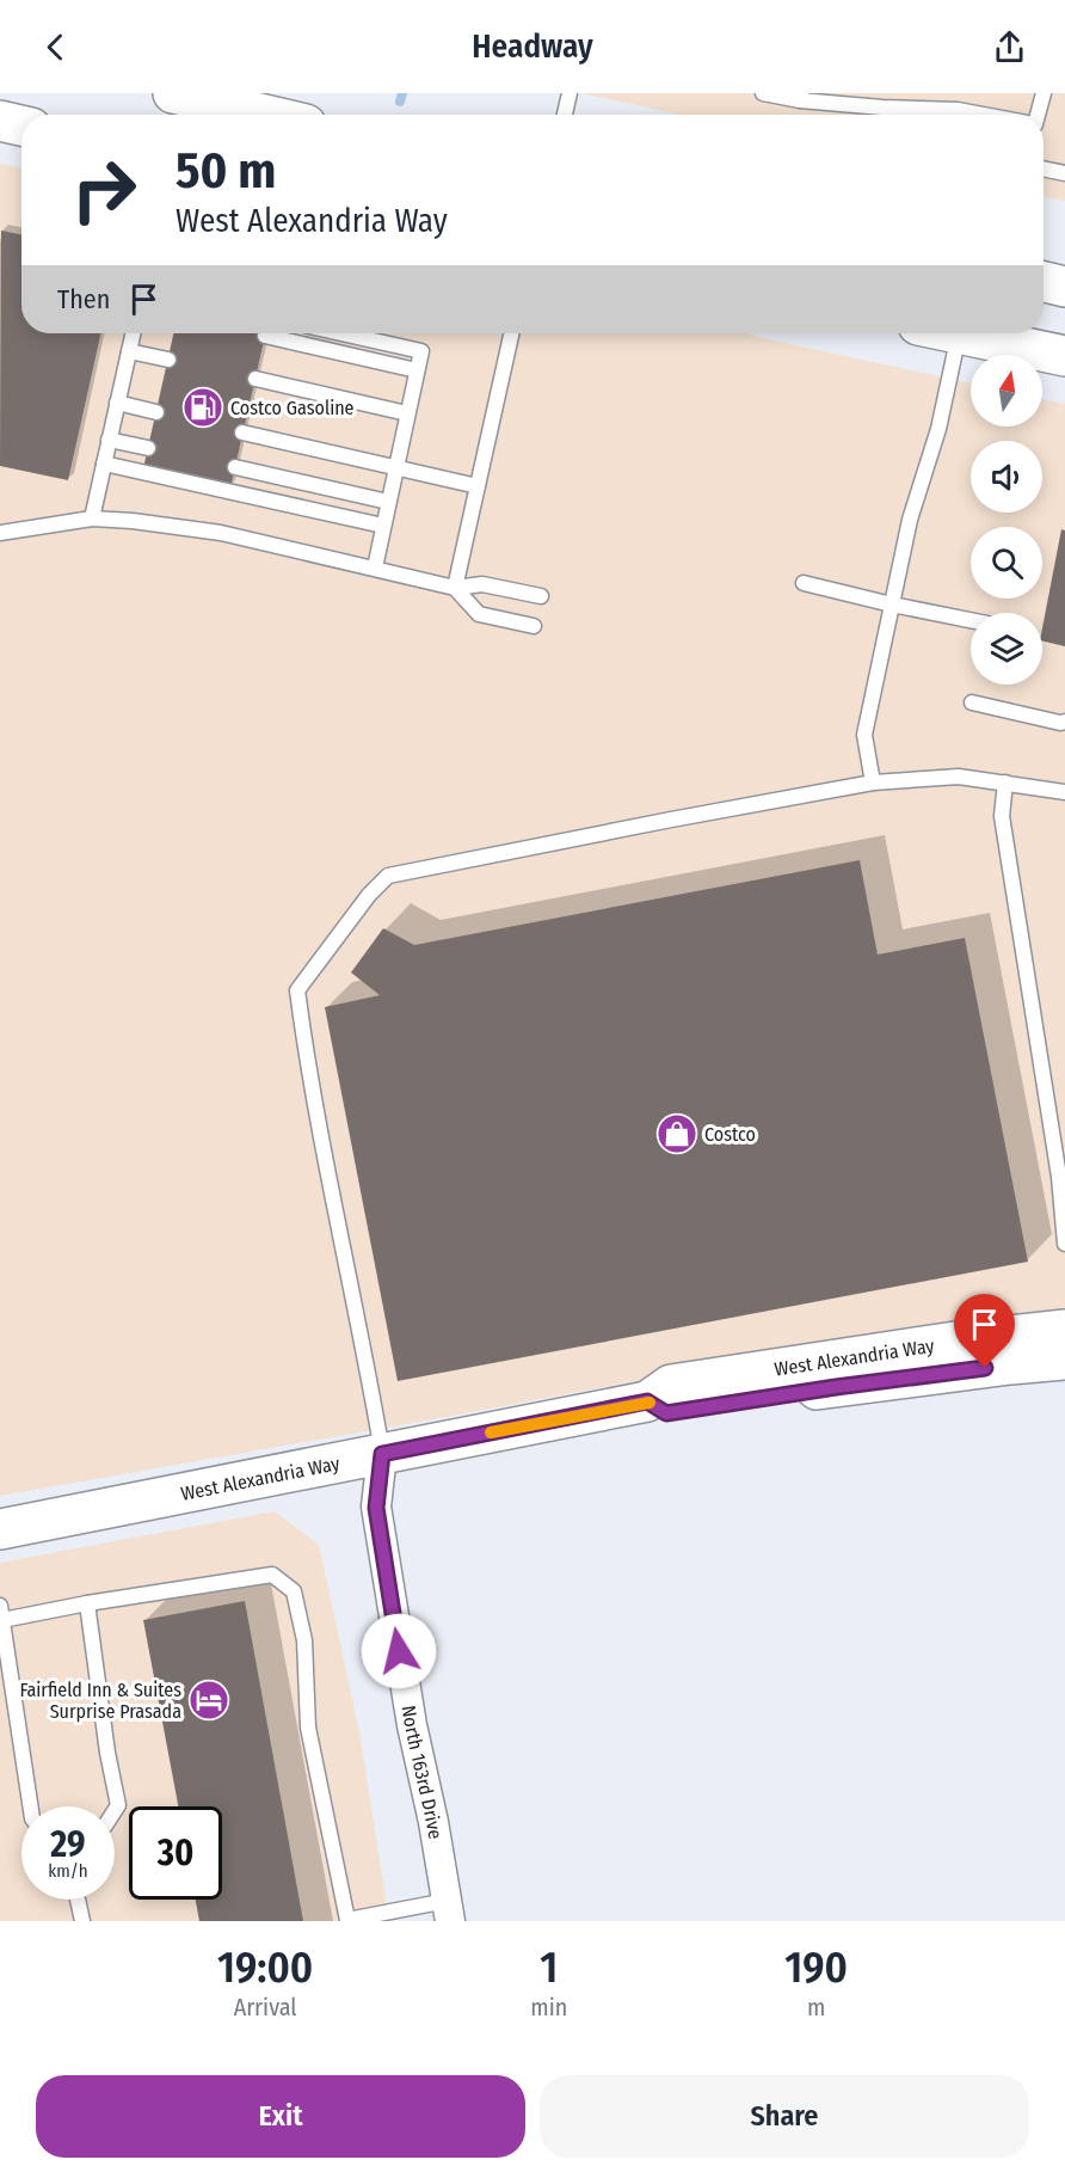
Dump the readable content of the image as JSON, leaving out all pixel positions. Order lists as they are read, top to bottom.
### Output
{
  "streets": {
    "street": ["West Alexandria Way", "North 163rd Drive"]
  },
  "crossings": [
    ["West Alexandria Way", "North 163rd Drive"]
  ],
  "places": {
    "fuel station": ["Costco Gasoline"],
    "shop": ["Costco"],
    "hotel": ["Fairfield Inn & Suites Surprise Prasada"]
  },
  "north": "top",
  "page": {
    "header": "Headway",
    "turn": ["50 m", "West Alexandria Way"],
    "then": "Then",
    "speed": "29 km/h",
    "limit": "30",
    "eta": [
      "19:00",
      "Arrival",
      "1",
      "min",
      "190",
      "m"
    ],
    "buttons": ["Exit", "Share"]
  }
}
